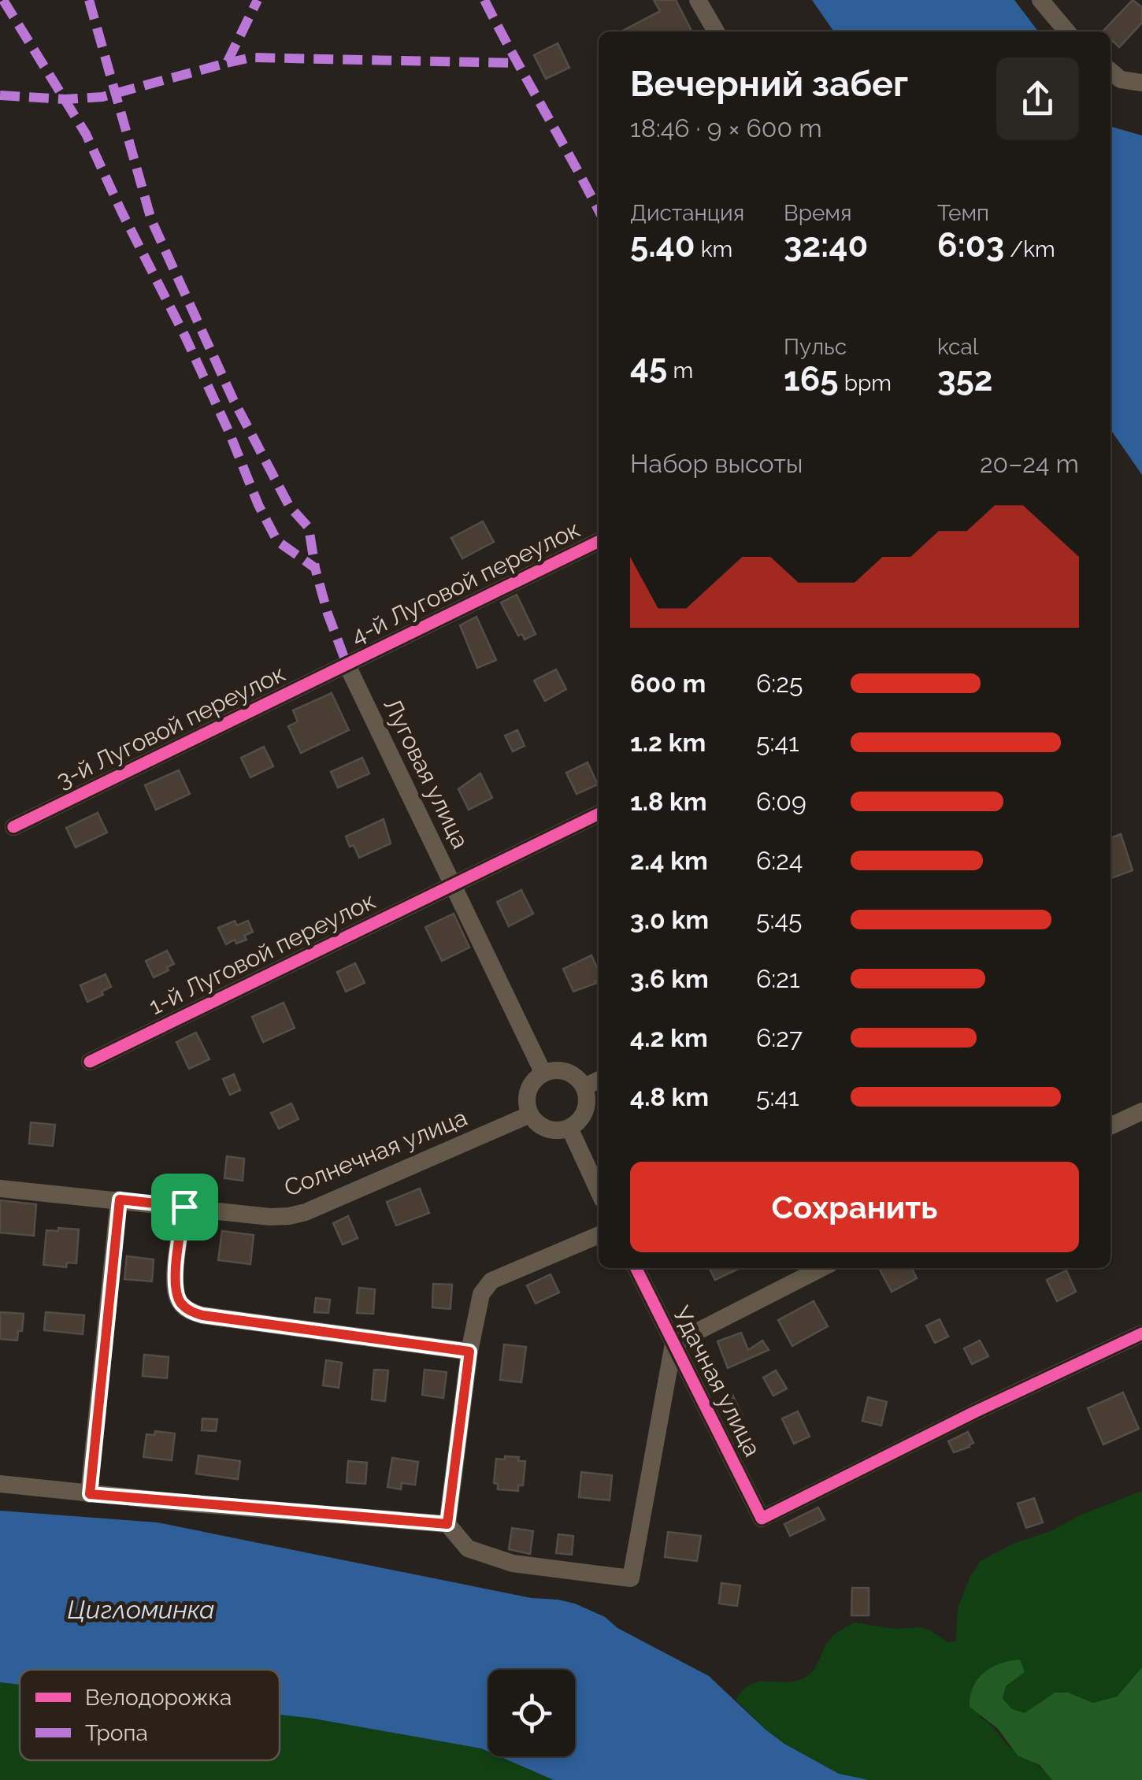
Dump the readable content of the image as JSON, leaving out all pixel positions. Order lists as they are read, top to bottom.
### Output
{
  "streets": {
    "street": [
      "4-й Луговой переулок",
      "3-й Луговой переулок",
      "Луговая улица",
      "1-й Луговой переулок",
      "Солнечная улица",
      "Удачная улица"
    ]
  },
  "crossings": [
    ["4-й Луговой переулок", "3-й Луговой переулок"],
    ["4-й Луговой переулок", "Луговая улица"],
    ["3-й Луговой переулок", "Луговая улица"],
    ["Луговая улица", "1-й Луговой переулок"],
    ["Луговая улица", "Солнечная улица"]
  ],
  "water": ["Цигломинка"],
  "legend": ["Велодорожка", "Тропа"],
  "page": {
    "heading": ["Вечерний забег", "18:46 · 9 × 600 m"],
    "stats": [
      ["Дистанция", "5.40 km"],
      ["Время", "32:40"],
      ["Темп", "6:03 /km"],
      ["45 m"],
      ["Пульс", "165 bpm"],
      ["kcal", "352"]
    ],
    "chart": ["Набор высоты", "20–24 m"],
    "list": [
      {
        "name": "600 m",
        "note": "6:25"
      },
      {
        "name": "1.2 km",
        "note": "5:41"
      },
      {
        "name": "1.8 km",
        "note": "6:09"
      },
      {
        "name": "2.4 km",
        "note": "6:24"
      },
      {
        "name": "3.0 km",
        "note": "5:45"
      },
      {
        "name": "3.6 km",
        "note": "6:21"
      },
      {
        "name": "4.2 km",
        "note": "6:27"
      },
      {
        "name": "4.8 km",
        "note": "5:41"
      }
    ],
    "buttons": "Сохранить"
  }
}
